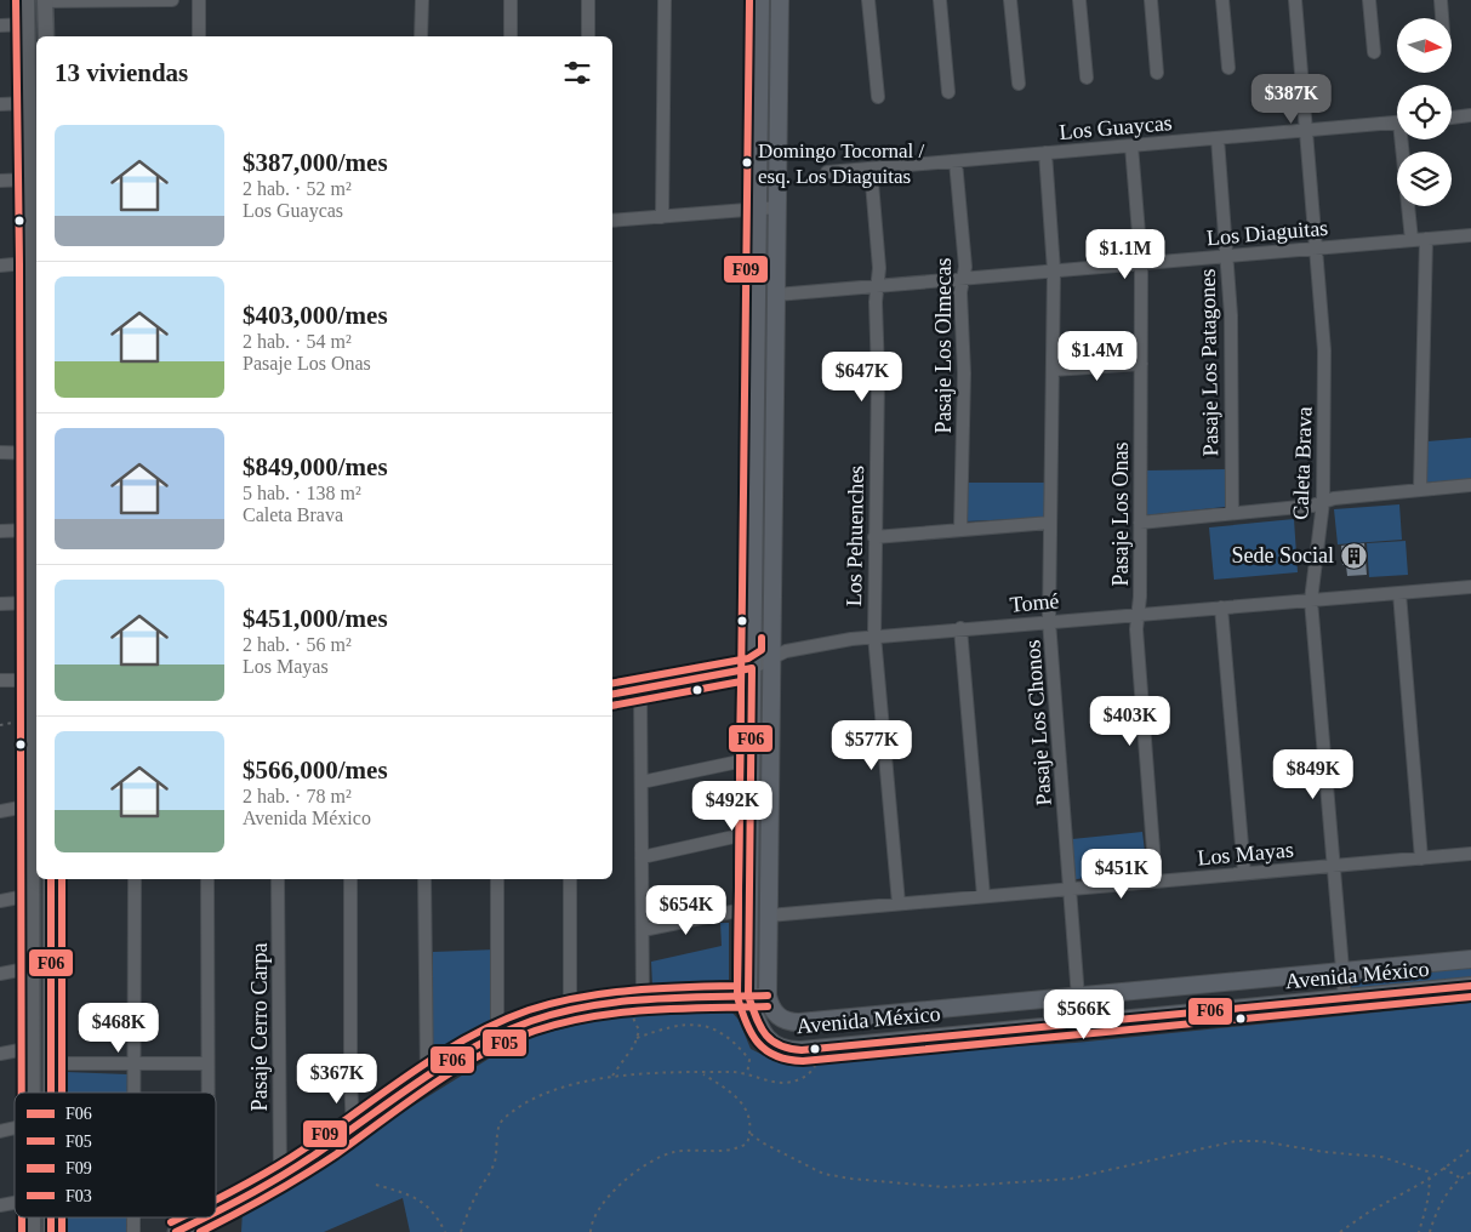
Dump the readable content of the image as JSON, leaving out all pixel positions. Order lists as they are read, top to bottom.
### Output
{
  "streets": {
    "main road": ["Avenida México"],
    "street": [
      "Los Guaycas",
      "Los Diaguitas",
      "Pasaje Los Olmecas",
      "Pasaje Los Patagones",
      "Caleta Brava",
      "Pasaje Los Onas",
      "Los Pehuenches",
      "Tomé",
      "Pasaje Los Chonos",
      "Los Mayas",
      "Pasaje Cerro Carpa"
    ]
  },
  "crossings": [
    ["Los Guaycas", "Pasaje Los Olmecas"],
    ["Los Guaycas", "Pasaje Los Patagones"],
    ["Los Guaycas", "Caleta Brava"],
    ["Los Guaycas", "Pasaje Los Onas"],
    ["Los Guaycas", "Los Pehuenches"],
    ["Los Guaycas", "Pasaje Los Chonos"],
    ["Los Diaguitas", "Pasaje Los Olmecas"],
    ["Los Diaguitas", "Pasaje Los Patagones"],
    ["Los Diaguitas", "Caleta Brava"],
    ["Los Diaguitas", "Pasaje Los Onas"],
    ["Los Diaguitas", "Los Pehuenches"],
    ["Los Diaguitas", "Pasaje Los Chonos"],
    ["Caleta Brava", "Tomé"],
    ["Caleta Brava", "Los Mayas"],
    ["Caleta Brava", "Avenida México"],
    ["Pasaje Los Onas", "Tomé"],
    ["Pasaje Los Onas", "Los Mayas"],
    ["Los Pehuenches", "Tomé"],
    ["Los Pehuenches", "Los Mayas"],
    ["Tomé", "Pasaje Los Chonos"],
    ["Pasaje Los Chonos", "Los Mayas"],
    ["Pasaje Los Chonos", "Avenida México"]
  ],
  "places": {
    "other": ["Domingo Tocornal / esq. Los Diaguitas"],
    "building": ["Sede Social"]
  },
  "lines": [
    "transit line F09",
    "transit line F03",
    "transit line F06",
    "transit line F05"
  ],
  "legend": [
    "F06",
    "F05",
    "F09",
    "F03"
  ],
  "north": "right",
  "page": {
    "heading": "13 viviendas",
    "price": [
      "$387K",
      "$1.1M",
      "$1.4M",
      "$647K",
      "$403K",
      "$577K",
      "$849K",
      "$492K",
      "$451K",
      "$654K",
      "$566K",
      "$468K",
      "$367K"
    ],
    "list": [
      {
        "name": "$387,000/mes",
        "note": "2 hab. · 52 m² · Los Guaycas"
      },
      {
        "name": "$403,000/mes",
        "note": "2 hab. · 54 m² · Pasaje Los Onas"
      },
      {
        "name": "$849,000/mes",
        "note": "5 hab. · 138 m² · Caleta Brava"
      },
      {
        "name": "$451,000/mes",
        "note": "2 hab. · 56 m² · Los Mayas"
      },
      {
        "name": "$566,000/mes",
        "note": "2 hab. · 78 m² · Avenida México"
      }
    ]
  }
}
